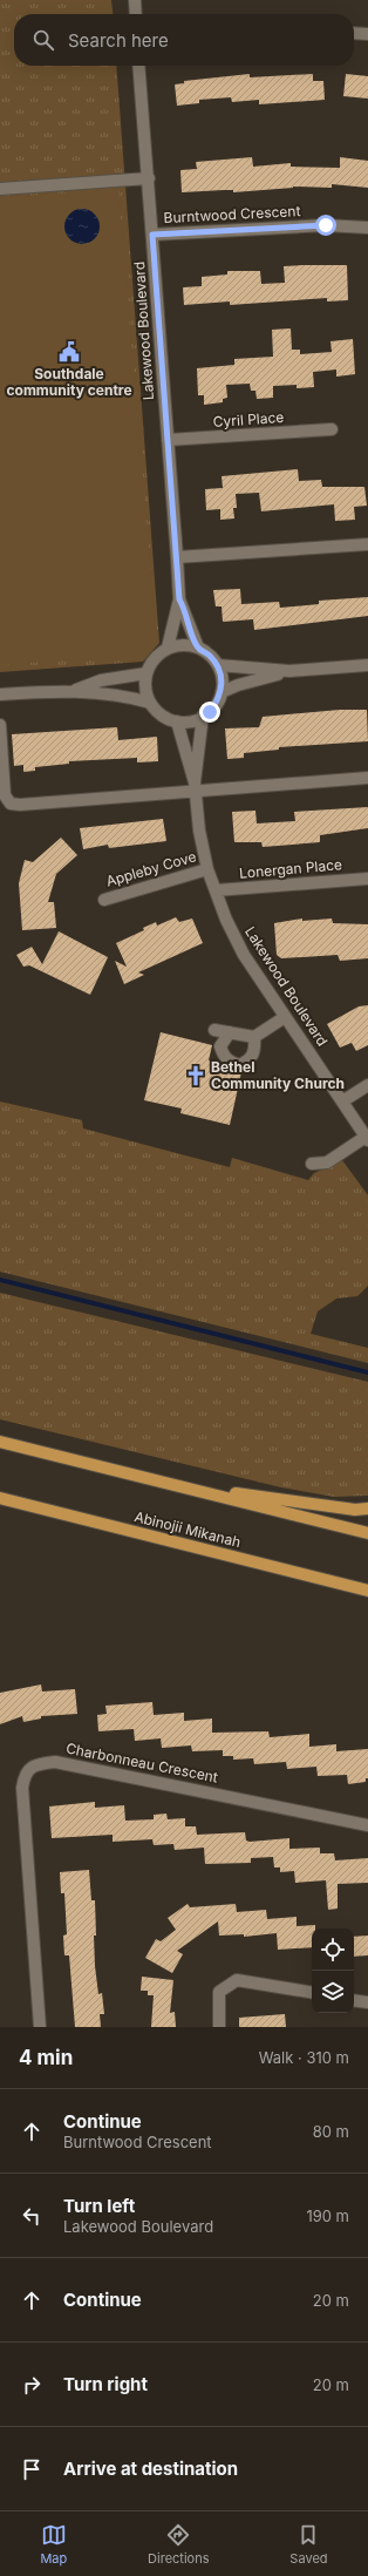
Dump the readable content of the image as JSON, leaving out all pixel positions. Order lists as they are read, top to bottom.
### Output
{
  "streets": {
    "main road": ["Abinojii Mikanah"],
    "street": [
      "Burntwood Crescent",
      "Lakewood Boulevard",
      "Cyril Place",
      "Appleby Cove",
      "Lonergan Place",
      "Charbonneau Crescent"
    ]
  },
  "crossings": [
    ["Burntwood Crescent", "Lakewood Boulevard"],
    ["Lakewood Boulevard", "Cyril Place"],
    ["Lakewood Boulevard", "Appleby Cove"],
    ["Lakewood Boulevard", "Lonergan Place"]
  ],
  "places": {
    "public building": ["Southdale community centre"],
    "church": ["Bethel Community Church"]
  },
  "page": {
    "search": "Search here",
    "heading": ["4 min", "Walk · 310 m"],
    "list": [
      ["Continue", "Burntwood Crescent", "80 m"],
      ["Turn left", "Lakewood Boulevard", "190 m"],
      ["Continue", "20 m"],
      ["Turn right", "20 m"],
      "Arrive at destination"
    ],
    "nav": ["Map", "Directions", "Saved"]
  }
}
